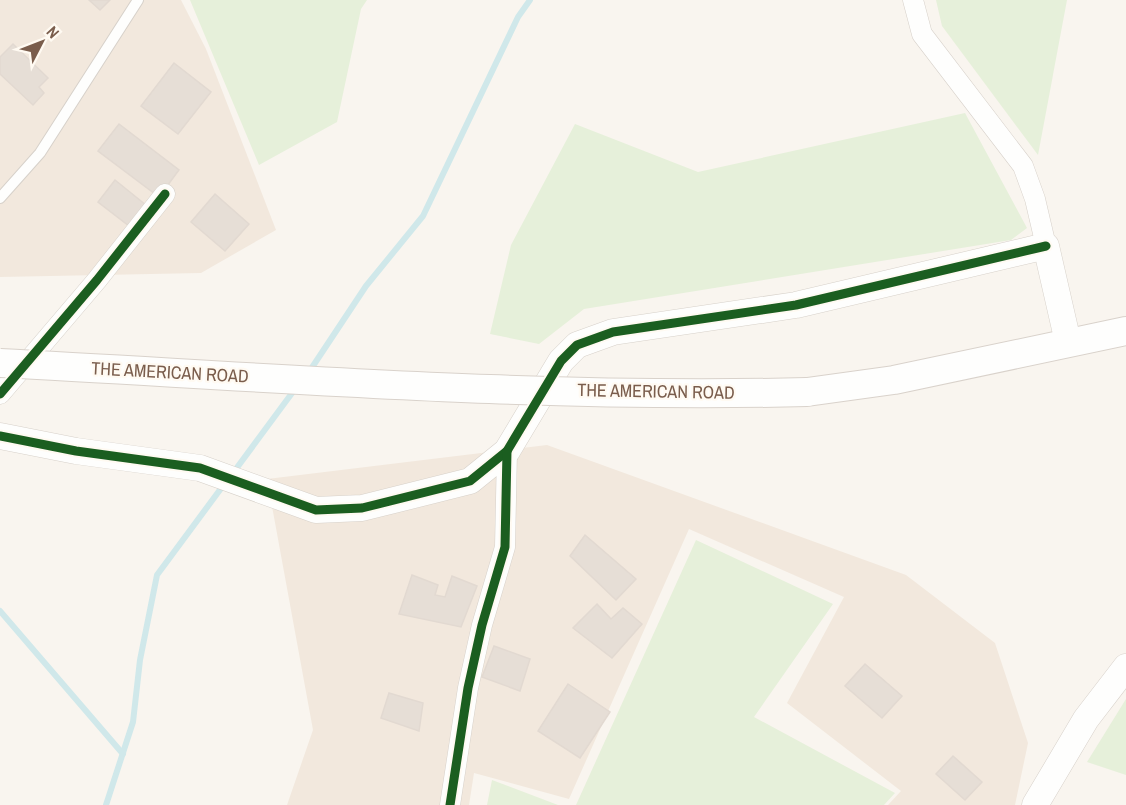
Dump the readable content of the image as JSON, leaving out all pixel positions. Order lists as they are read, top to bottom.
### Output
{
  "streets": {
    "main road": ["THE AMERICAN ROAD"]
  },
  "north": "top right"
}
